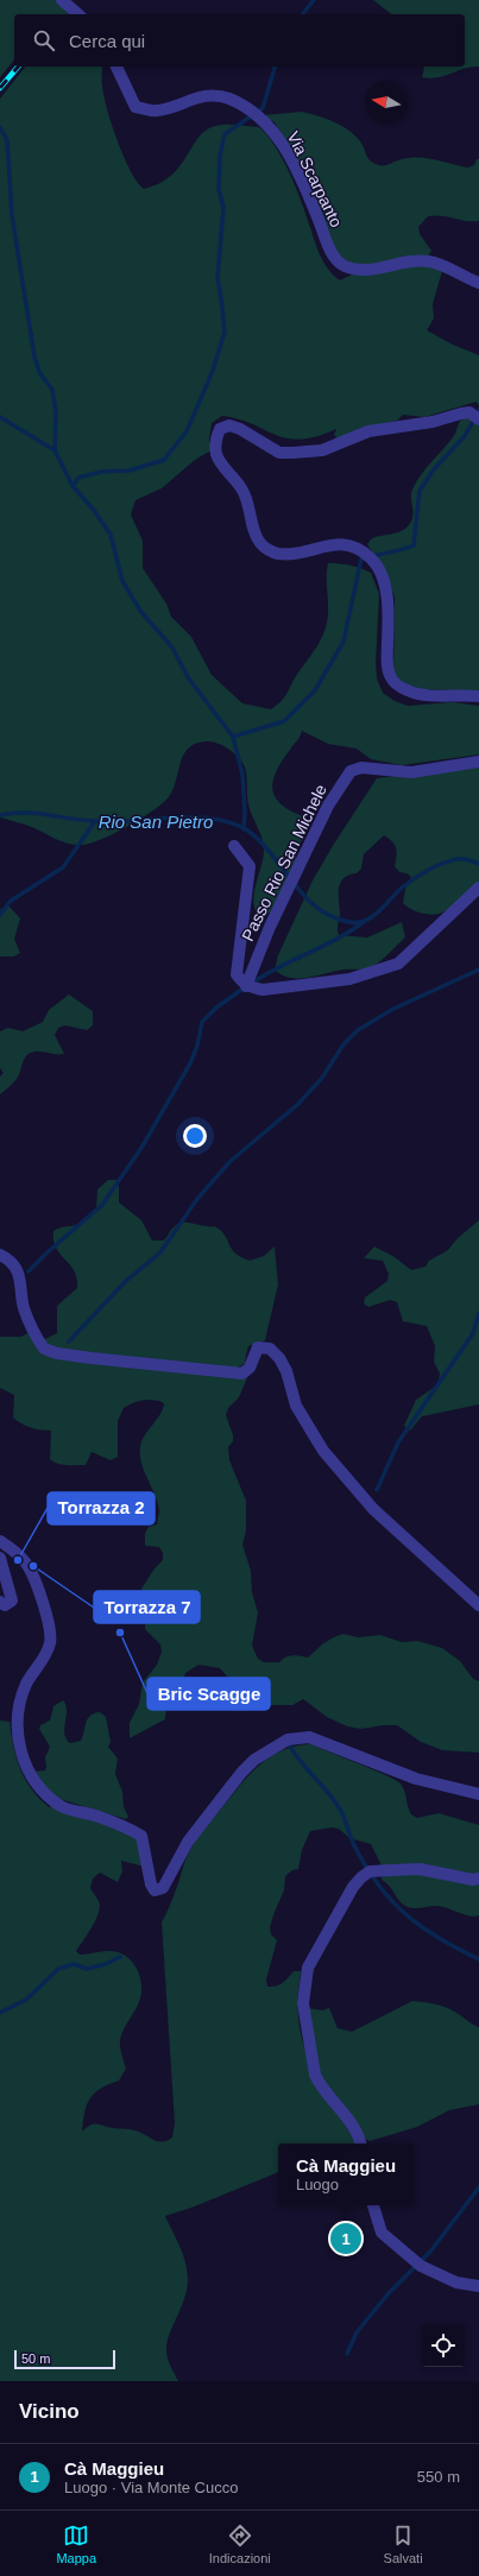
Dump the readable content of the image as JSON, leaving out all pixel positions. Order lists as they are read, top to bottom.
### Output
{
  "streets": {
    "street": ["Via Scarpanto", "Passo Rio San Michele"]
  },
  "water": ["Rio San Pietro"],
  "places": ["Torrazza 2", "Torrazza 7", "Bric Scagge"],
  "scale_bar": "50 m",
  "north": "left",
  "page": {
    "search": "Cerca qui",
    "popup": ["Cà Maggieu", "Luogo"],
    "pins": "1",
    "scale": "50 m",
    "heading": "Vicino",
    "list": [
      {
        "mark": "1",
        "name": "Cà Maggieu",
        "note": "Luogo · Via Monte Cucco",
        "value": "550 m"
      }
    ],
    "nav": ["Mappa", "Indicazioni", "Salvati"]
  }
}
